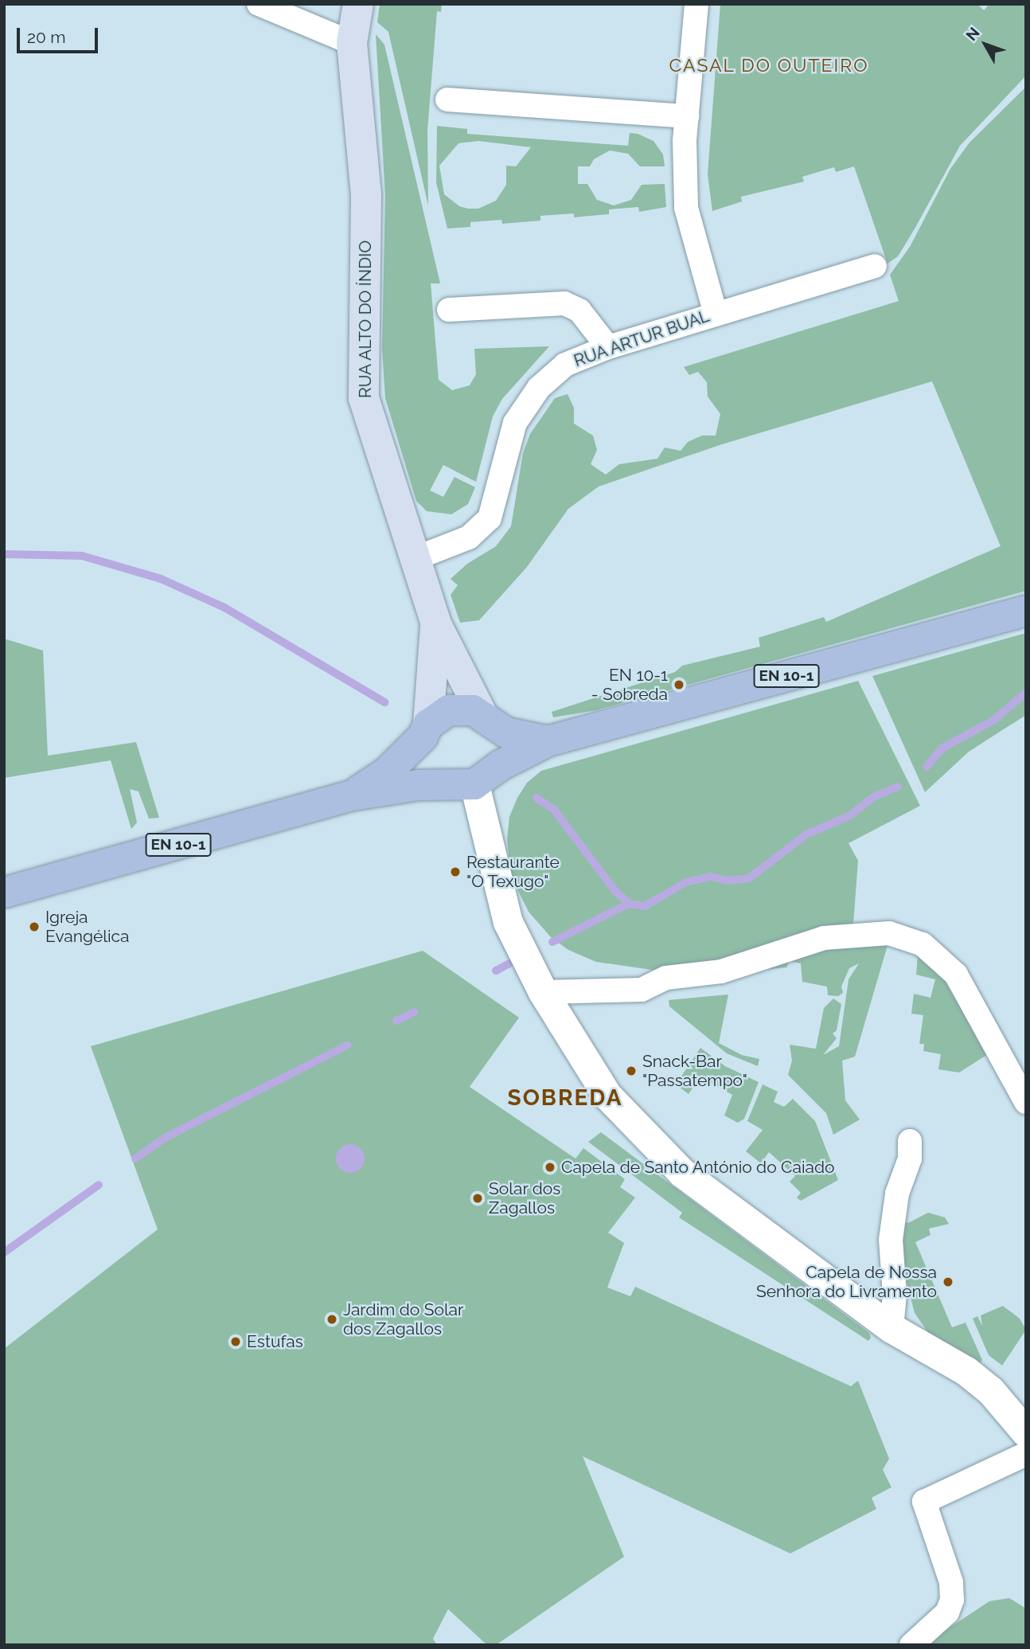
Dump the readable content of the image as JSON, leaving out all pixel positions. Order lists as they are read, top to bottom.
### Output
{
  "streets": {
    "main road": ["RUA ALTO DO ÍNDIO", "EN 10-1"],
    "street": ["RUA ARTUR BUAL"]
  },
  "crossings": [
    ["RUA ALTO DO ÍNDIO", "RUA ARTUR BUAL"],
    ["RUA ALTO DO ÍNDIO", "EN 10-1"]
  ],
  "districts": ["CASAL DO OUTEIRO", "SOBREDA"],
  "places": [
    "EN 10-1 - Sobreda",
    "Restaurante \"O Texugo\"",
    "Igreja Evangélica",
    "Snack-Bar \"Passatempo\"",
    "Capela de Santo António do Caiado",
    "Solar dos Zagallos",
    "Capela de Nossa Senhora do Livramento",
    "Jardim do Solar dos Zagallos",
    "Estufas"
  ],
  "scale_bar": "20 m",
  "north": "top left"
}
